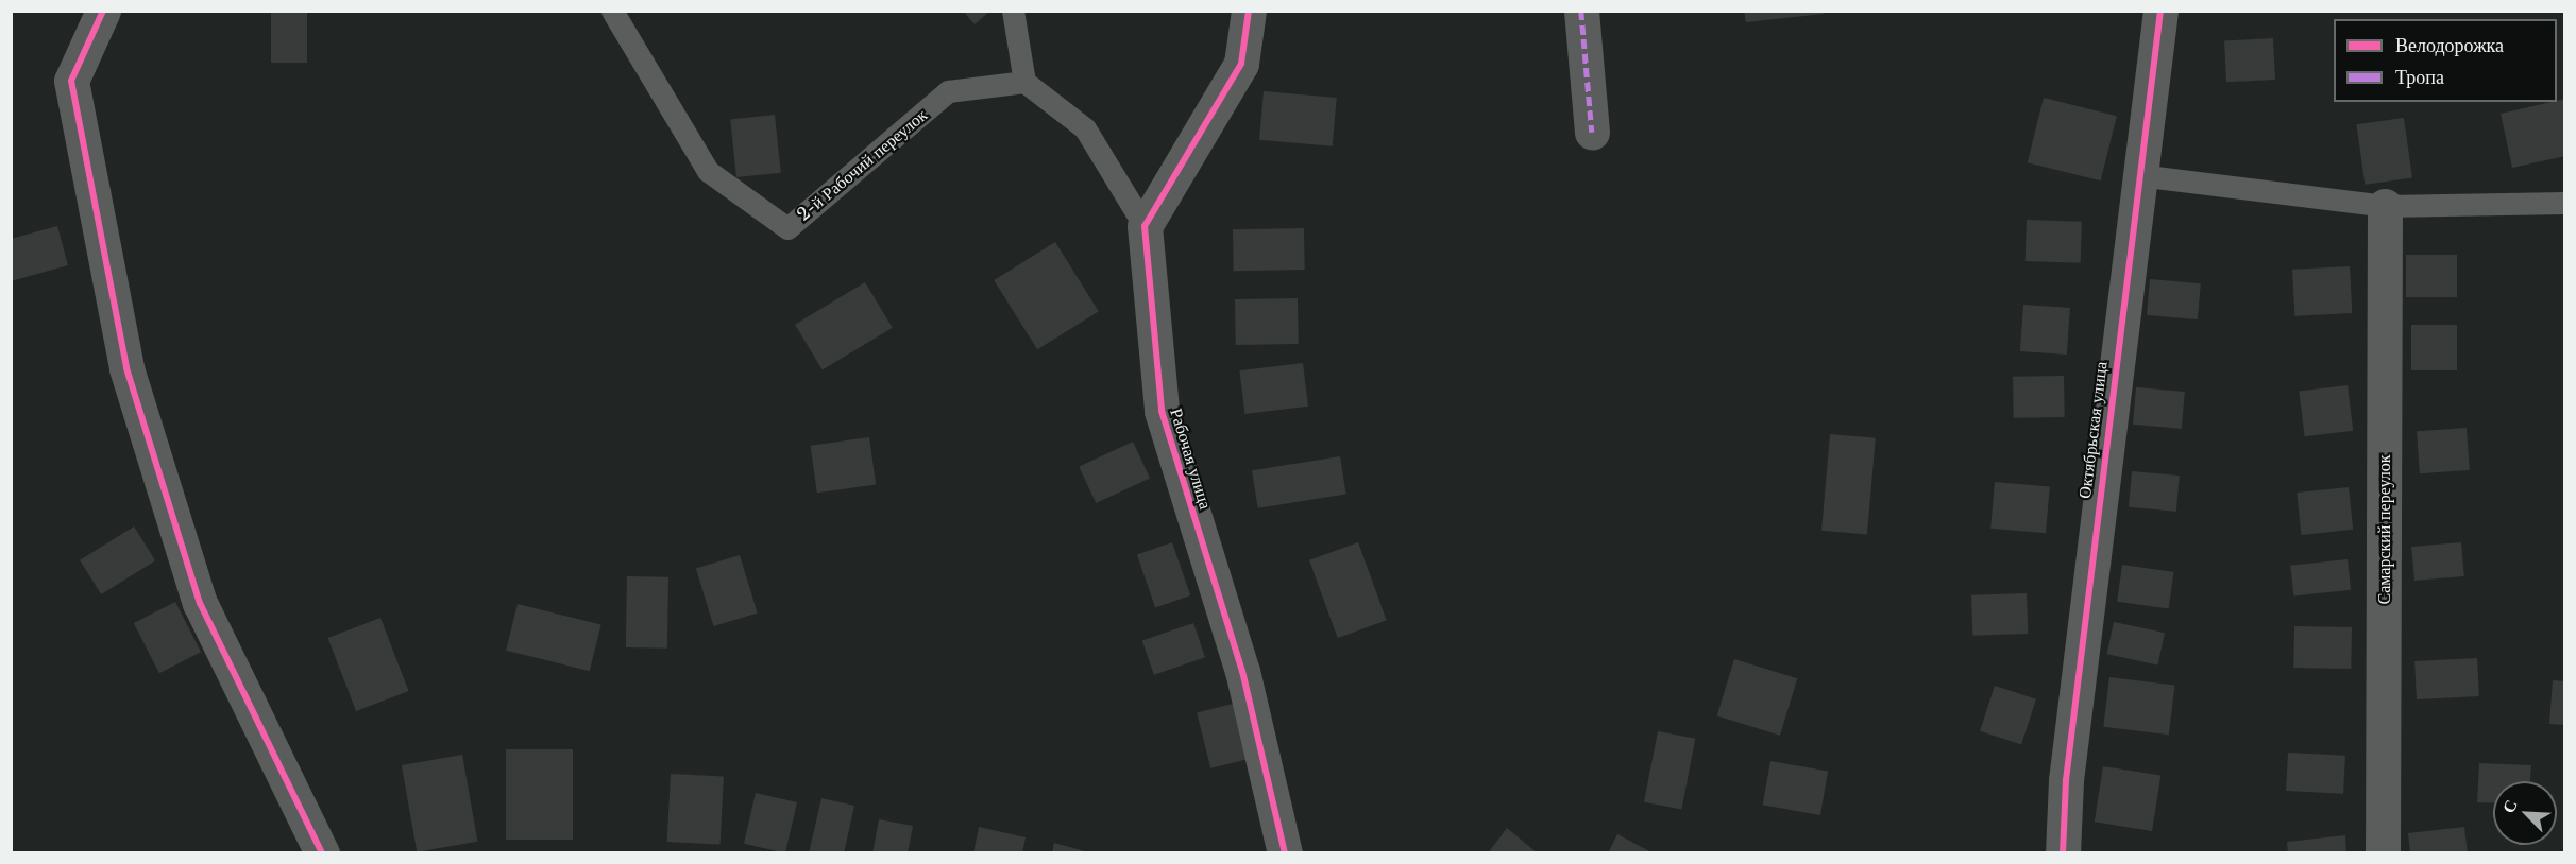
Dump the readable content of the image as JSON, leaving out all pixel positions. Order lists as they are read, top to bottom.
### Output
{
  "streets": {
    "street": ["Октябрьская улица", "Рабочая улица", "Самарский переулок"],
    "lane": ["2-й Рабочий переулок"]
  },
  "legend": ["Велодорожка", "Тропа"],
  "north": "top left"
}
